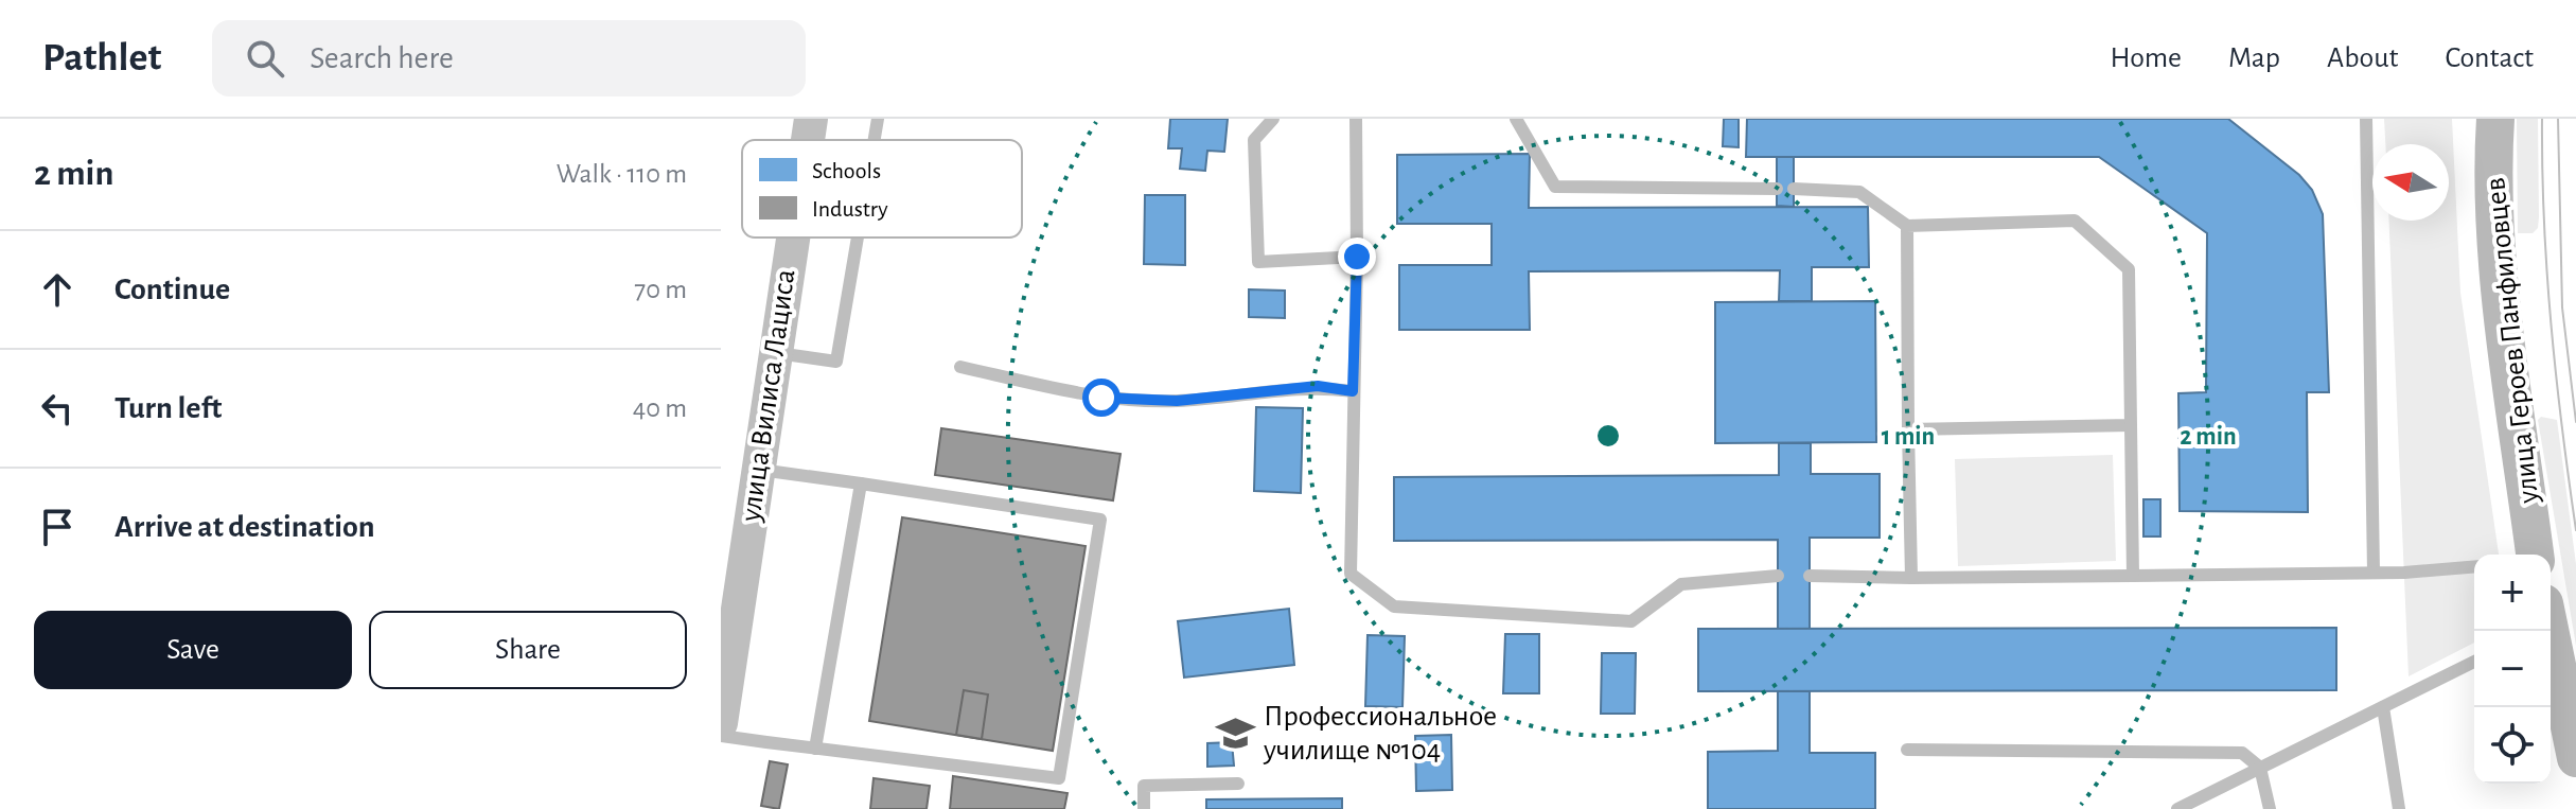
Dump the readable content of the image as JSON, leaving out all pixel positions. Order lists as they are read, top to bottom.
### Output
{
  "streets": {
    "main road": ["улица Героев Панфиловцев"],
    "street": ["улица Вилиса Лациса"]
  },
  "places": {
    "school or university": ["Профессиональное училище №104"]
  },
  "legend": ["Schools", "Industry"],
  "north": "left",
  "page": {
    "header": "Pathlet",
    "search": "Search here",
    "nav": [
      "Home",
      "Map",
      "About",
      "Contact"
    ],
    "heading": ["2 min", "Walk · 110 m"],
    "list": [
      ["Continue", "70 m"],
      ["Turn left", "40 m"],
      "Arrive at destination"
    ],
    "map_buttons": ["+", "−"],
    "buttons": ["Save", "Share"]
  },
  "rings": ["1 min", "2 min"]
}
